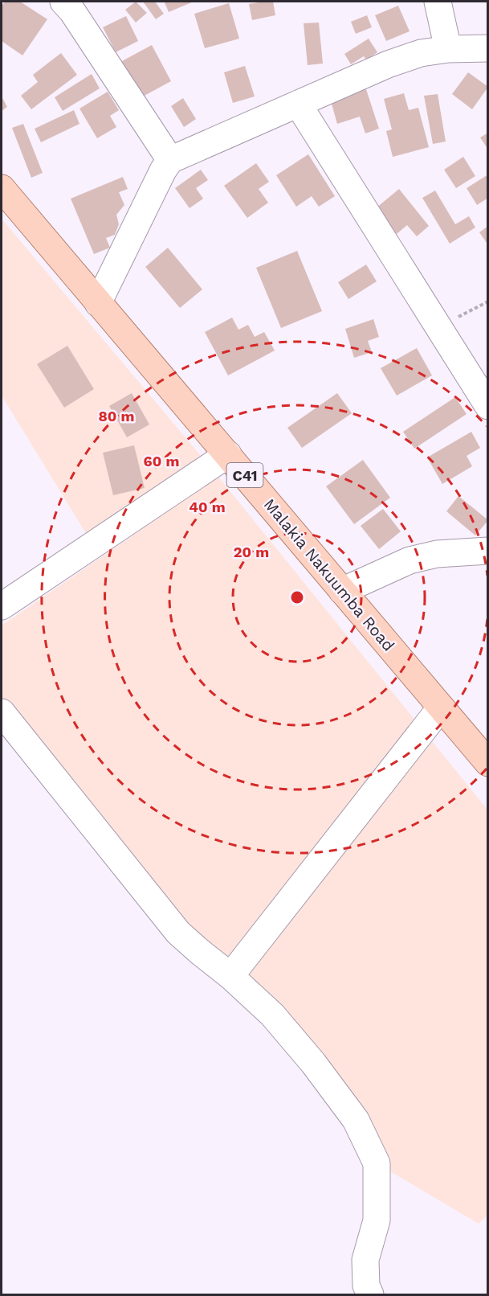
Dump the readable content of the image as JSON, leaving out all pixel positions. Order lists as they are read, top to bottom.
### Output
{
  "streets": {
    "main road": ["C41", "Malakia Nakuumba Road"]
  },
  "rings": [
    "80 m",
    "60 m",
    "40 m",
    "20 m"
  ]
}
